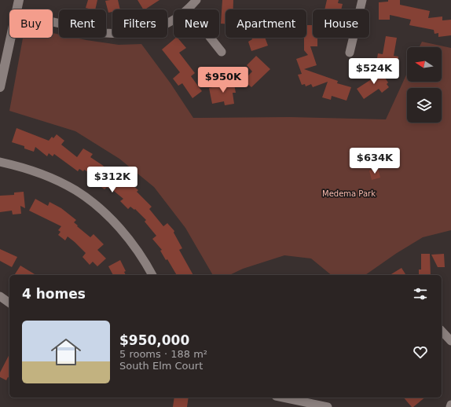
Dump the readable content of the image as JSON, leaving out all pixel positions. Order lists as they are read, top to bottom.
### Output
{
  "parks": ["Medema Park"],
  "north": "left",
  "page": {
    "chip": [
      "Buy",
      "Rent",
      "Filters",
      "New",
      "Apartment",
      "House"
    ],
    "price": [
      "$524K",
      "$950K",
      "$634K",
      "$312K"
    ],
    "heading": "4 homes",
    "list": [
      {
        "name": "$950,000",
        "note": "5 rooms · 188 m² · South Elm Court"
      }
    ]
  }
}
